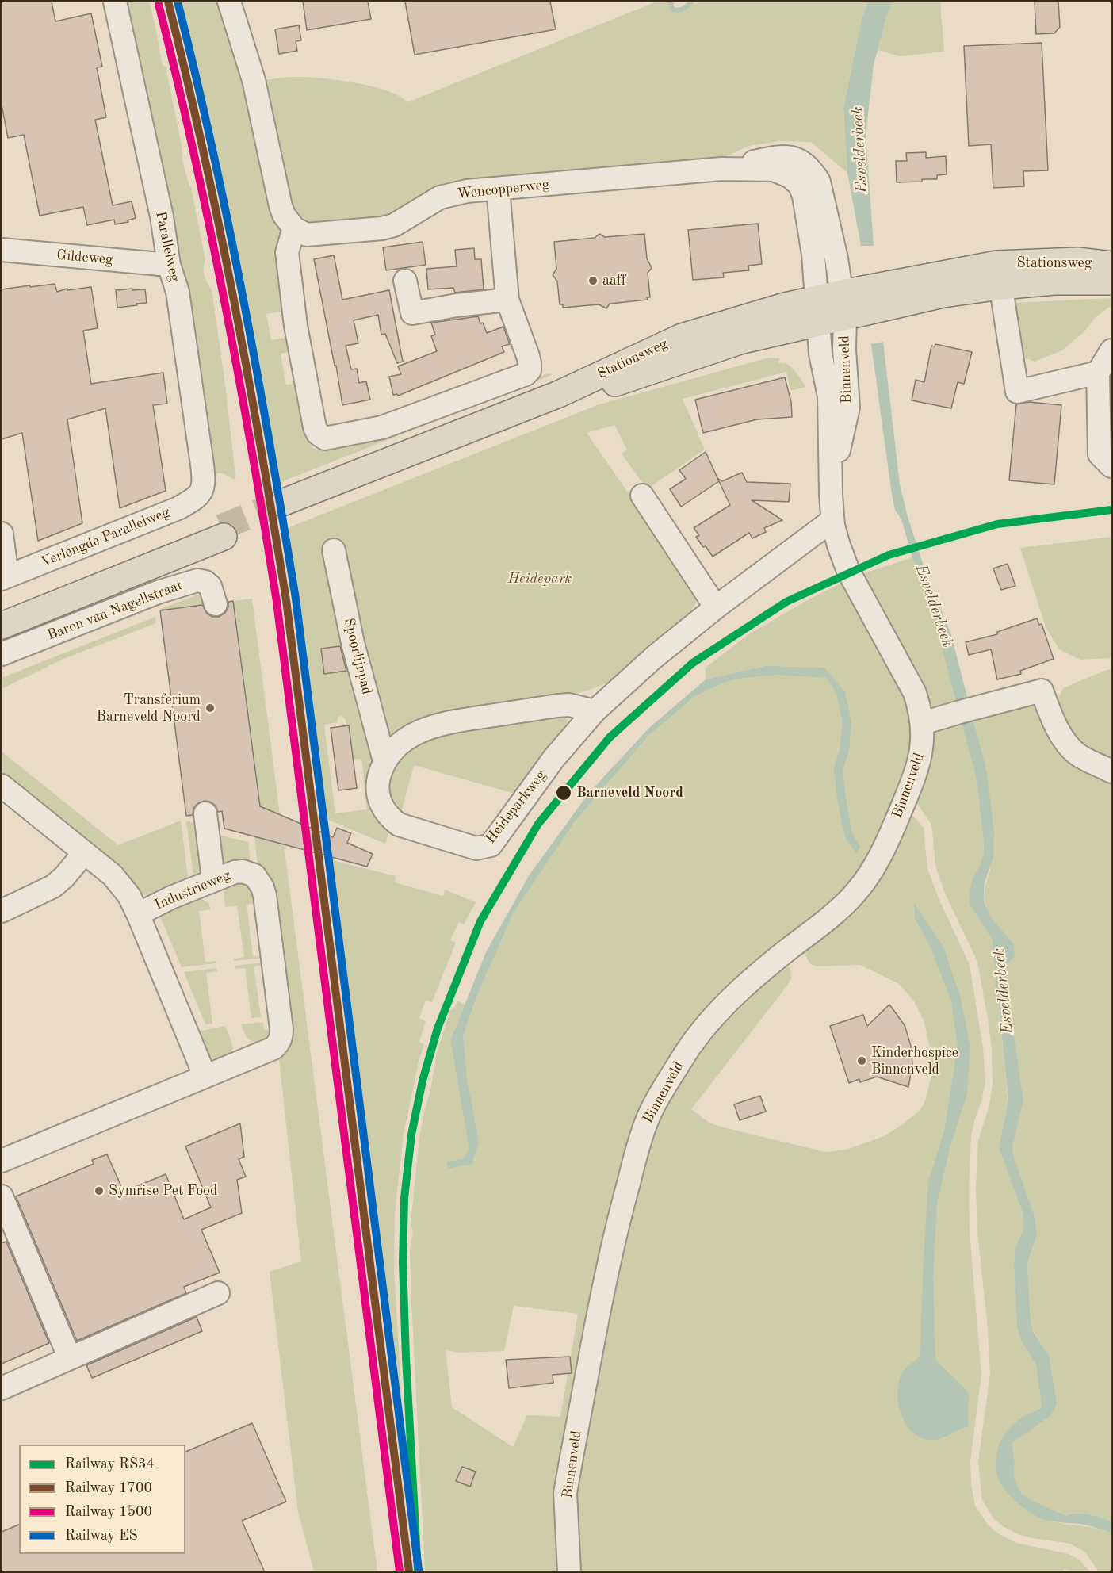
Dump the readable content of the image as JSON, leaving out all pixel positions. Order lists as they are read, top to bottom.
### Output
{
  "streets": {
    "main road": ["Stationsweg", "Baron van Nagellstraat"],
    "street": [
      "Wencopperweg",
      "Parallelweg",
      "Gildeweg",
      "Binnenveld",
      "Verlengde Parallelweg",
      "Spoorlijnpad",
      "Heideparkweg",
      "Industrieweg"
    ]
  },
  "crossings": [
    ["Wencopperweg", "Stationsweg"],
    ["Wencopperweg", "Binnenveld"],
    ["Parallelweg", "Gildeweg"],
    ["Parallelweg", "Verlengde Parallelweg"],
    ["Stationsweg", "Binnenveld"],
    ["Binnenveld", "Heideparkweg"],
    ["Spoorlijnpad", "Heideparkweg"]
  ],
  "water": ["Esvelderbeek"],
  "parks": ["Heidepark"],
  "places": [
    "aaff",
    "Transferium Barneveld Noord",
    "Barneveld Noord",
    "Kinderhospice Binnenveld",
    "Symrise Pet Food"
  ],
  "lines": [
    "rail line 1700",
    "rail line ES",
    "rail line 1500",
    "rail line RS34"
  ],
  "legend": [
    "Railway RS34",
    "Railway 1700",
    "Railway 1500",
    "Railway ES"
  ]
}
